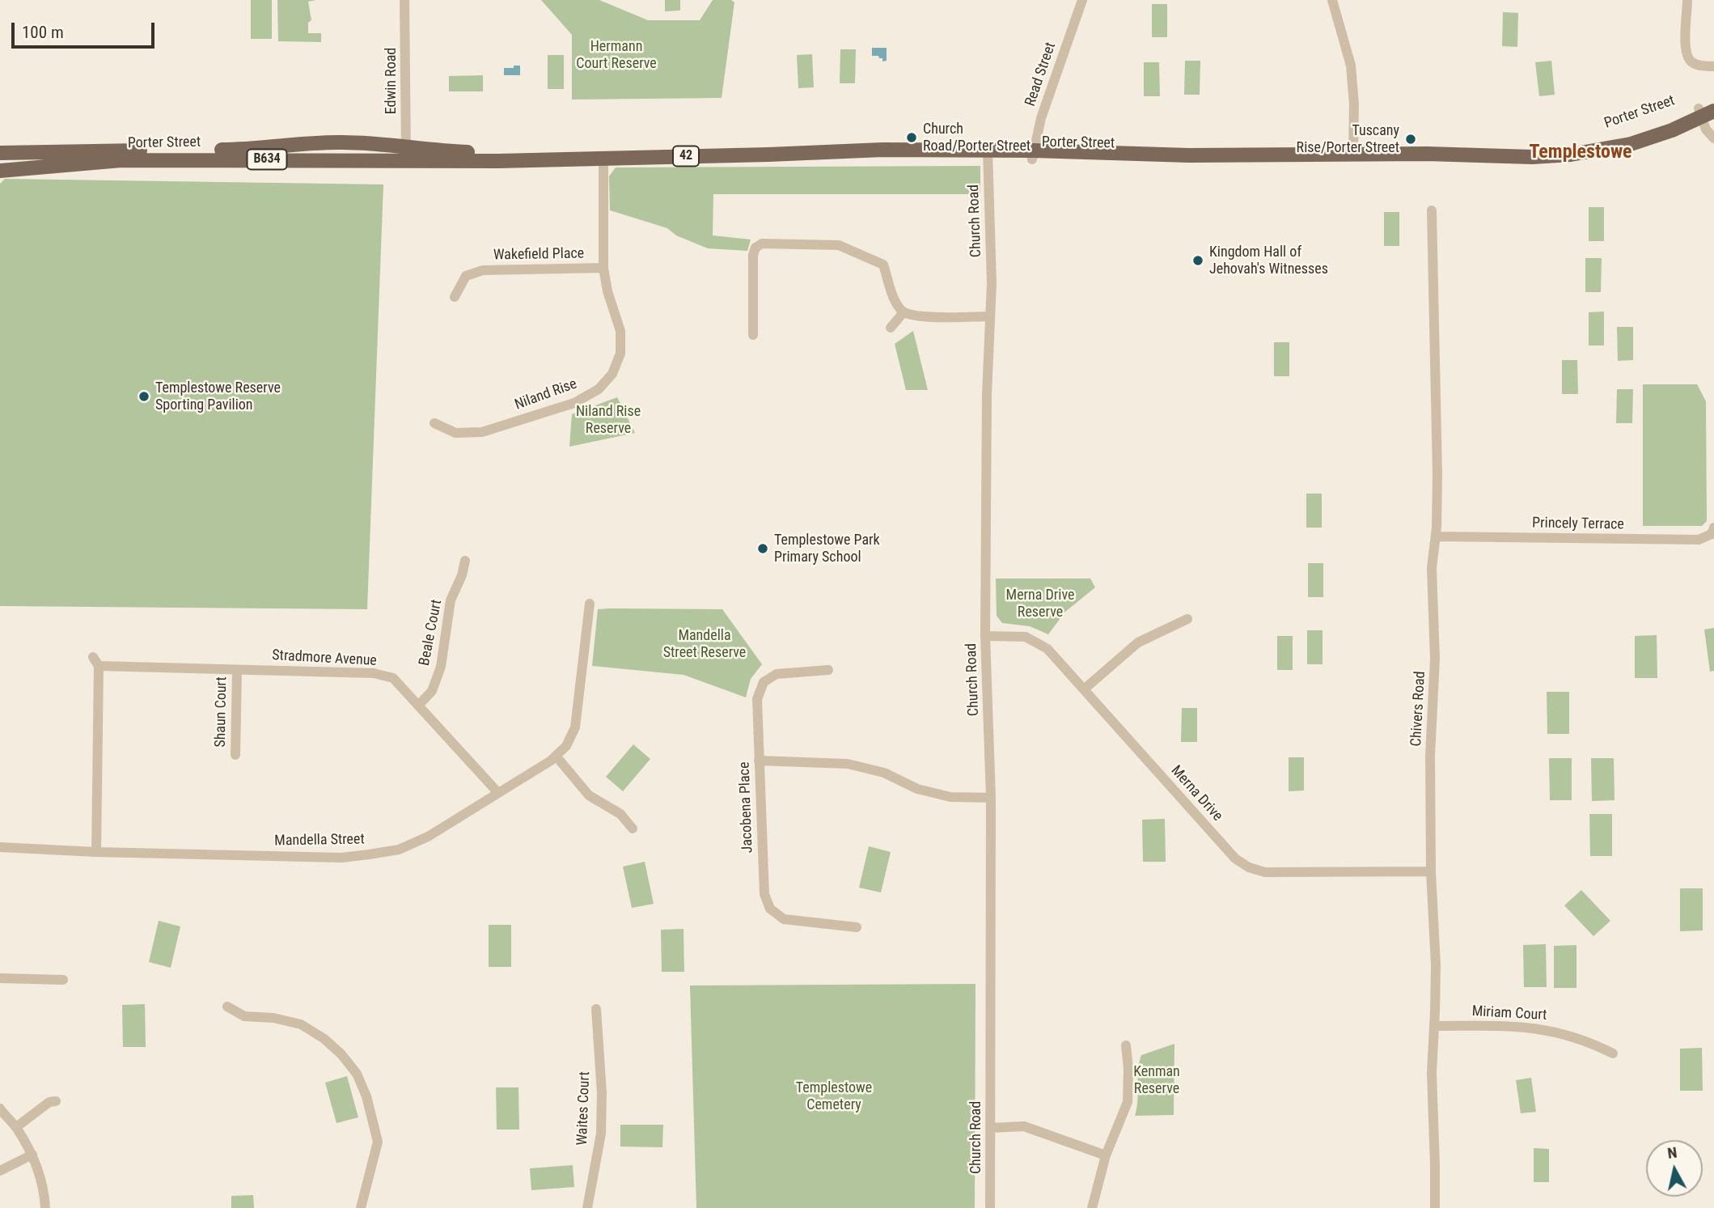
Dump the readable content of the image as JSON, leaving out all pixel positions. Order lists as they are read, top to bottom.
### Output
{
  "streets": {
    "main road": ["Porter Street", "42", "B634"],
    "street": [
      "Read Street",
      "Edwin Road",
      "Church Road",
      "Wakefield Place",
      "Niland Rise",
      "Princely Terrace",
      "Beale Court",
      "Stradmore Avenue",
      "Chivers Road",
      "Shaun Court",
      "Merna Drive",
      "Jacobena Place",
      "Mandella Street",
      "Miriam Court",
      "Waites Court"
    ]
  },
  "crossings": [
    ["Read Street", "Porter Street"],
    ["Edwin Road", "Porter Street"],
    ["Porter Street", "42"],
    ["Porter Street", "Church Road"],
    ["Porter Street", "Niland Rise"],
    ["Church Road", "Merna Drive"],
    ["Wakefield Place", "Niland Rise"],
    ["Princely Terrace", "Chivers Road"],
    ["Beale Court", "Stradmore Avenue"],
    ["Stradmore Avenue", "Shaun Court"],
    ["Stradmore Avenue", "Mandella Street"],
    ["Chivers Road", "Merna Drive"],
    ["Chivers Road", "Miriam Court"]
  ],
  "districts": ["Templestowe"],
  "parks": [
    "Hermann Court Reserve",
    "Niland Rise Reserve",
    "Merna Drive Reserve",
    "Mandella Street Reserve",
    "Kenman Reserve",
    "Templestowe Cemetery"
  ],
  "places": [
    "Church Road/Porter Street",
    "Tuscany Rise/Porter Street",
    "Kingdom Hall of Jehovah's Witnesses",
    "Templestowe Reserve Sporting Pavilion",
    "Templestowe Park Primary School"
  ],
  "scale_bar": "100 m",
  "north": "top"
}
